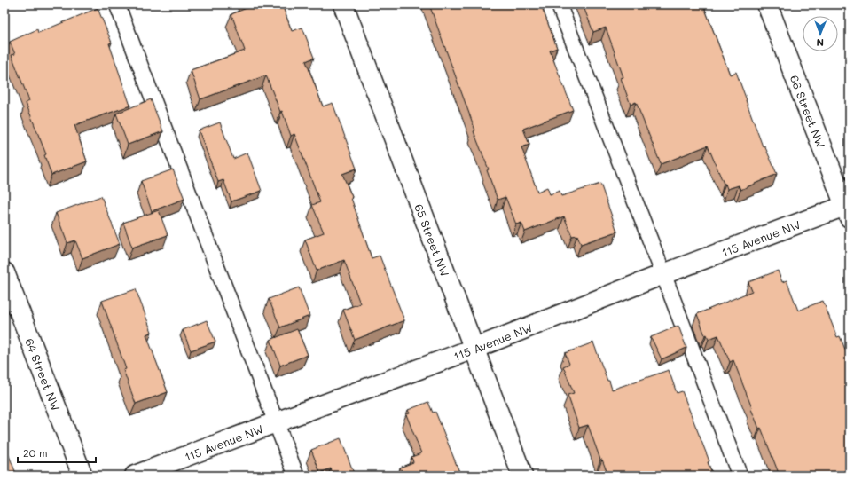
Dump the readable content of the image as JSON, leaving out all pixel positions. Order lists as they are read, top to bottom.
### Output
{
  "streets": {
    "street": [
      "66 Street NW",
      "115 Avenue NW",
      "65 Street NW",
      "64 Street NW"
    ]
  },
  "crossings": [
    ["66 Street NW", "115 Avenue NW"],
    ["115 Avenue NW", "65 Street NW"]
  ],
  "scale_bar": "20 m",
  "north": "bottom"
}
